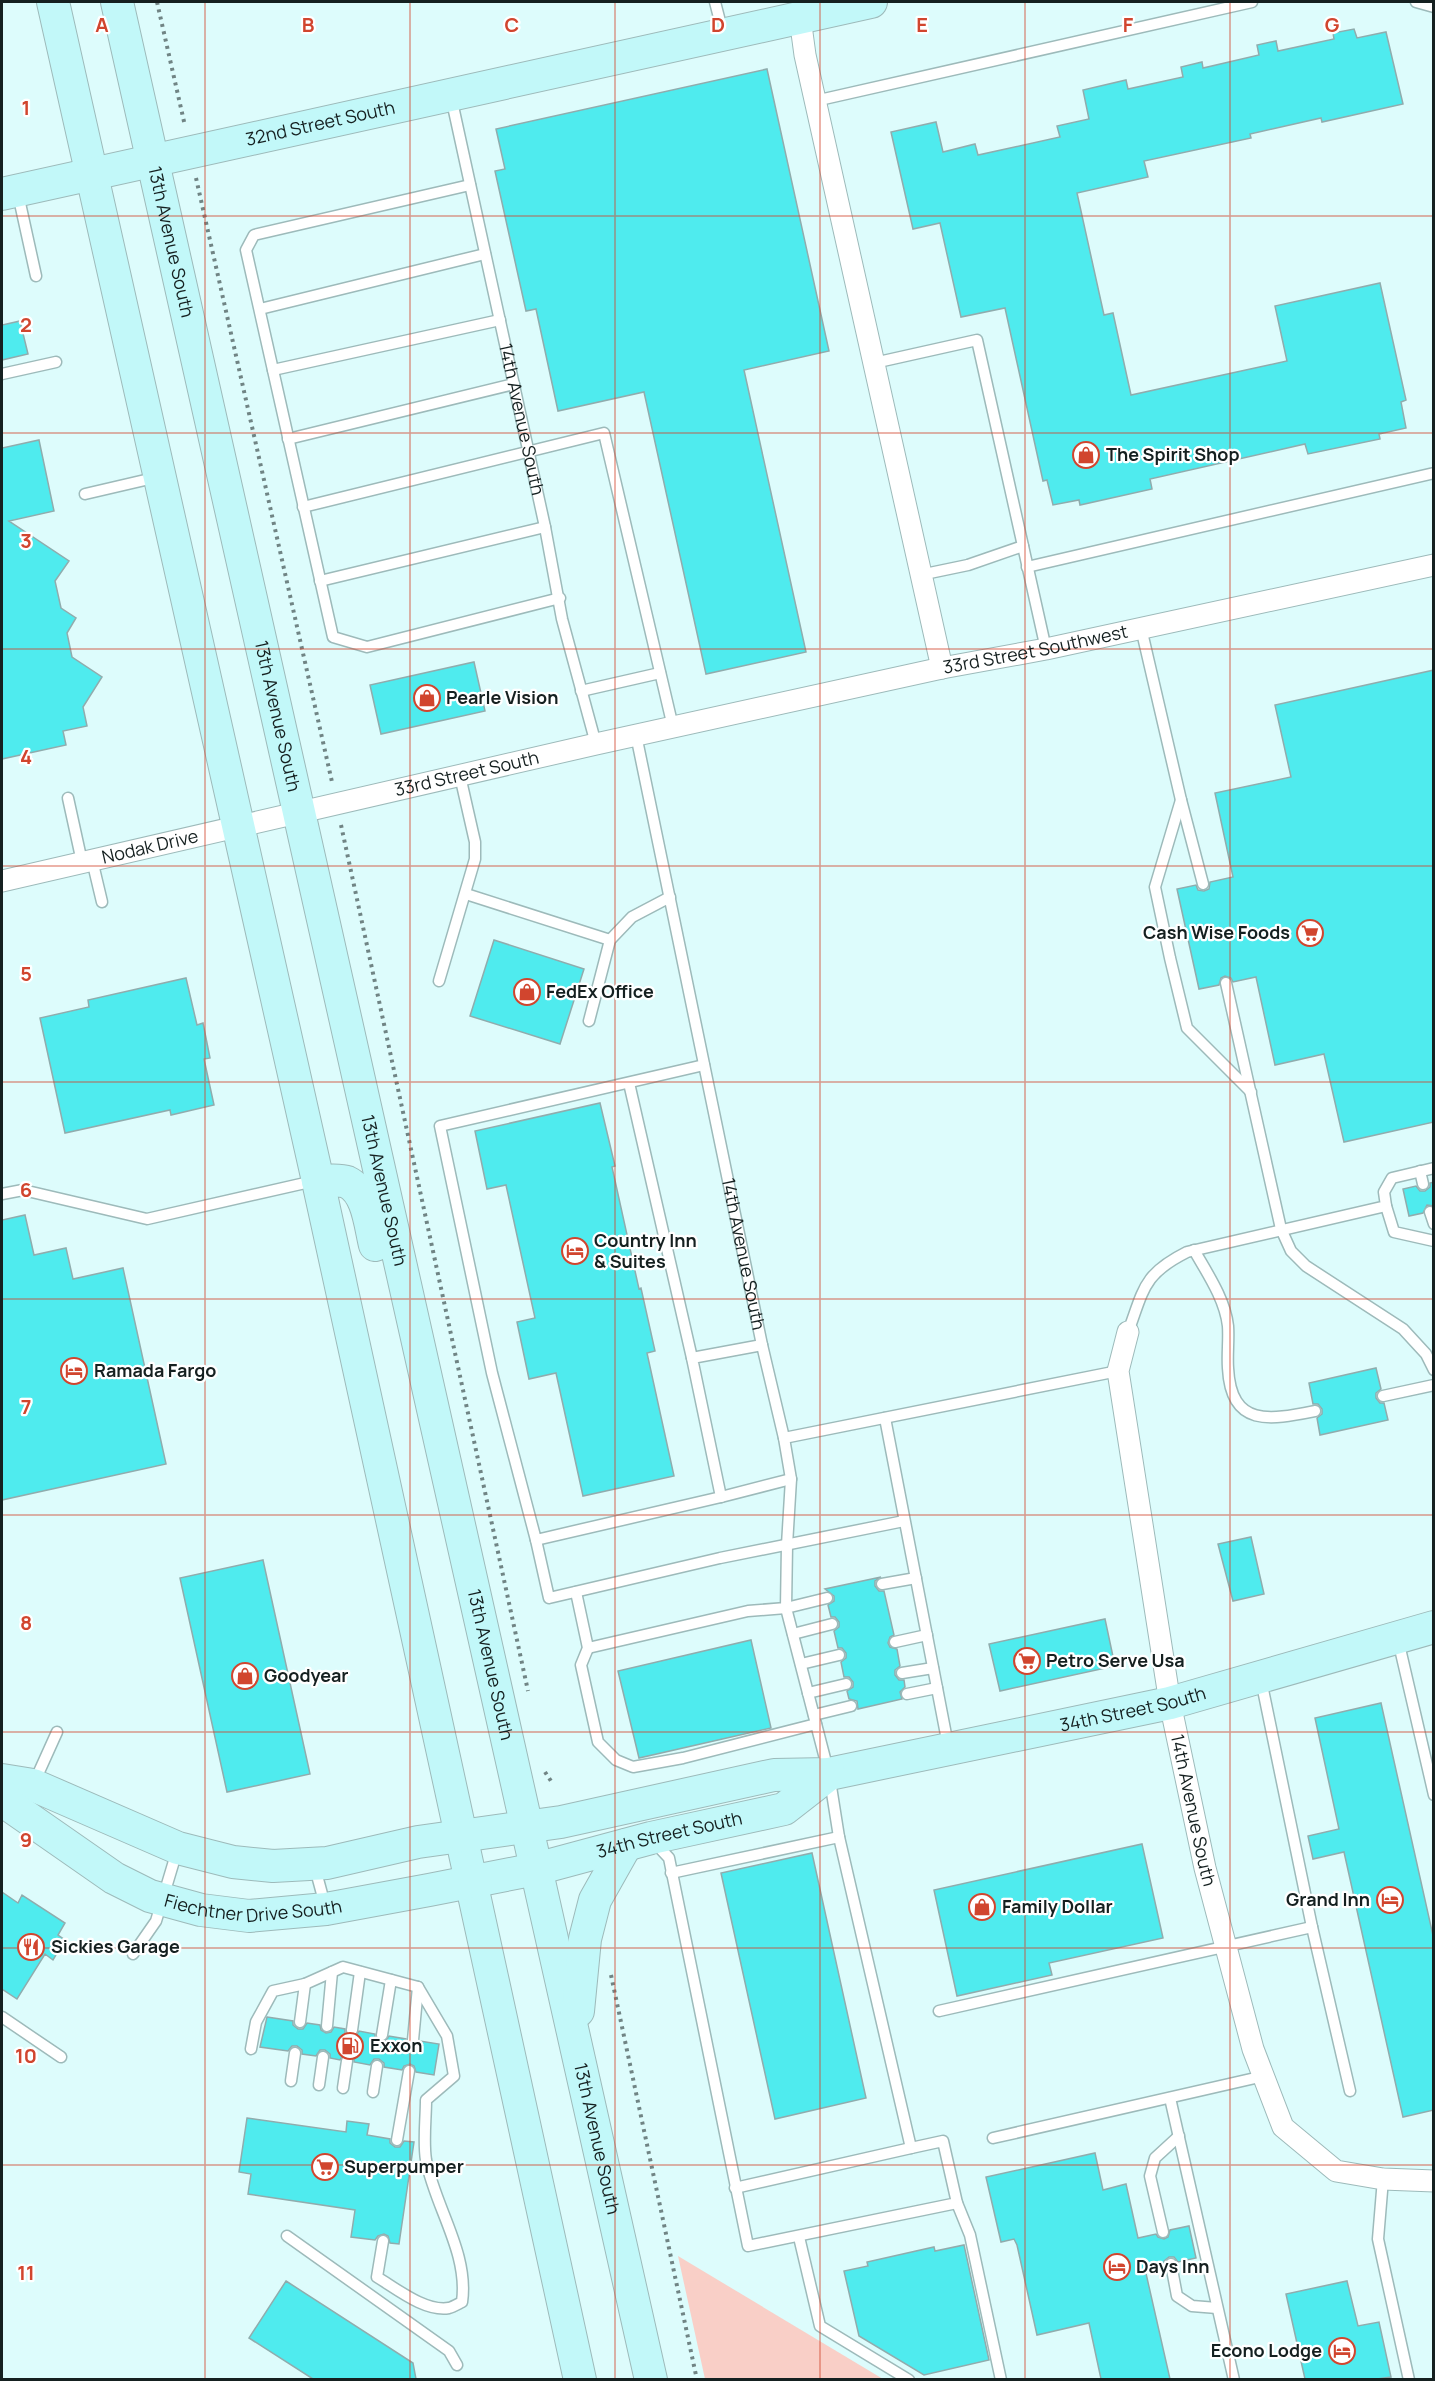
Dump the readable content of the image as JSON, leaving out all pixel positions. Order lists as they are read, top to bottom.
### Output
{
  "streets": {
    "main road": [
      "32nd Street South",
      "13th Avenue South",
      "34th Street South",
      "Fiechtner Drive South"
    ],
    "street": [
      "14th Avenue South",
      "33rd Street Southwest",
      "33rd Street South",
      "Nodak Drive"
    ]
  },
  "crossings": [
    ["32nd Street South", "13th Avenue South"],
    ["32nd Street South", "14th Avenue South"],
    ["13th Avenue South", "33rd Street South"],
    ["13th Avenue South", "Nodak Drive"],
    ["13th Avenue South", "34th Street South"],
    ["13th Avenue South", "Fiechtner Drive South"],
    ["14th Avenue South", "33rd Street Southwest"],
    ["14th Avenue South", "33rd Street South"],
    ["14th Avenue South", "34th Street South"],
    ["33rd Street Southwest", "33rd Street South"],
    ["33rd Street South", "Nodak Drive"],
    ["34th Street South", "Fiechtner Drive South"]
  ],
  "places": {
    "shop": [
      "The Spirit Shop",
      "Pearle Vision",
      "FedEx Office",
      "Goodyear",
      "Family Dollar"
    ],
    "supermarket": ["Cash Wise Foods", "Petro Serve Usa", "Superpumper"],
    "hotel": [
      "Country Inn & Suites",
      "Ramada Fargo",
      "Grand Inn",
      "Days Inn",
      "Econo Lodge"
    ],
    "restaurant": ["Sickies Garage"],
    "fuel station": ["Exxon"]
  },
  "grid": {
    "columns": [
      "A",
      "B",
      "C",
      "D",
      "E",
      "F",
      "G"
    ],
    "rows": [
      "1",
      "2",
      "3",
      "4",
      "5",
      "6",
      "7",
      "8",
      "9",
      "10",
      "11"
    ]
  }
}
